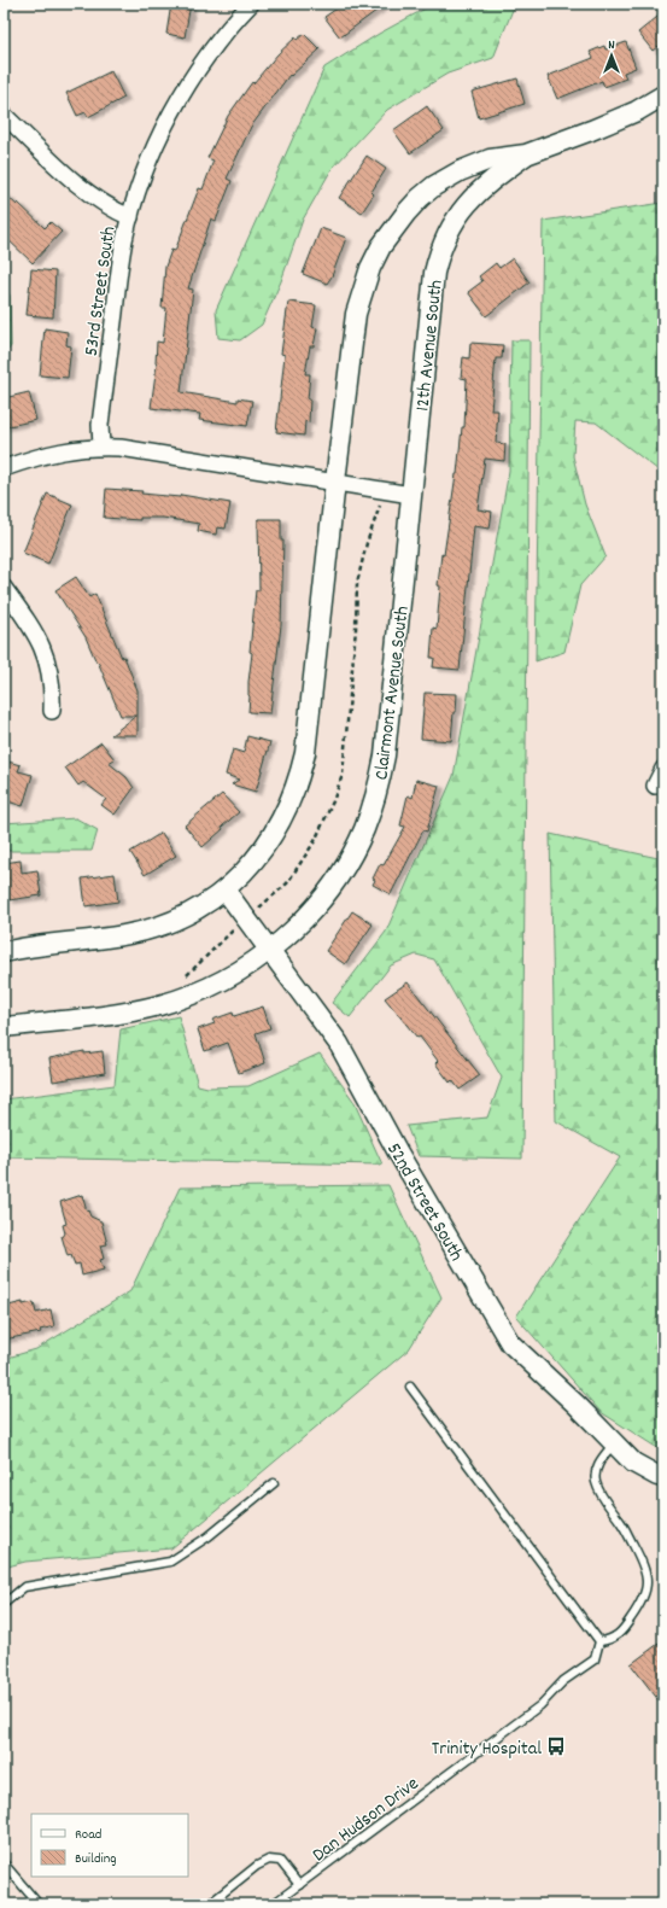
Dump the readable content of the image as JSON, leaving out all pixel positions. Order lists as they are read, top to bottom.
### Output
{
  "streets": {
    "street": [
      "53rd Street South",
      "12th Avenue South",
      "Clairmont Avenue South",
      "52nd Street South"
    ],
    "lane": ["Dan Hudson Drive"]
  },
  "crossings": [
    ["12th Avenue South", "Clairmont Avenue South"],
    ["Clairmont Avenue South", "52nd Street South"]
  ],
  "places": {
    "bus stop": ["Trinity Hospital"]
  },
  "legend": ["Road", "Building"],
  "north": "top"
}
